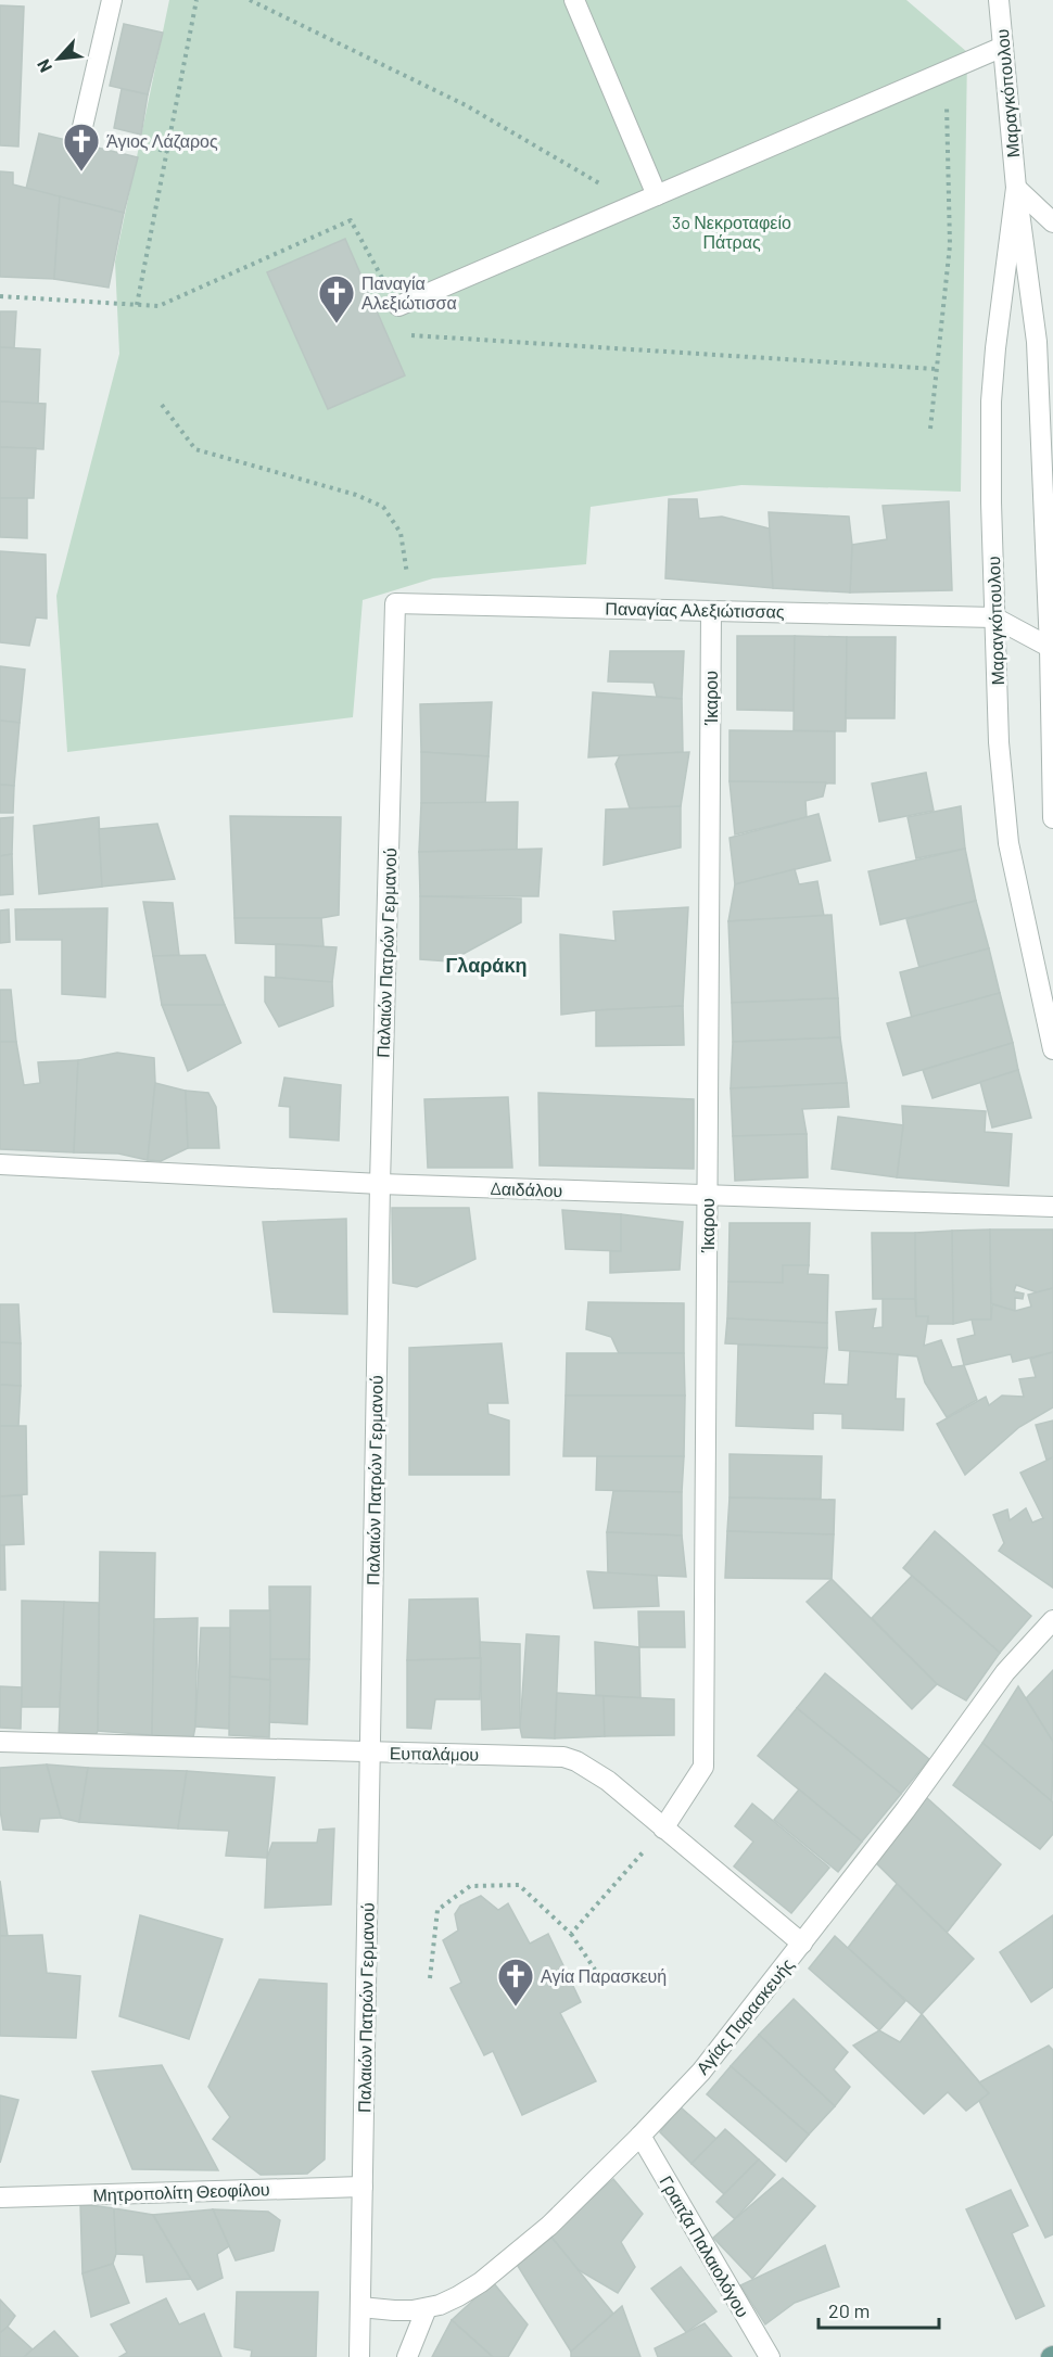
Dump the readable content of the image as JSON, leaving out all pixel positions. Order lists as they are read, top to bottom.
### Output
{
  "streets": {
    "street": [
      "Μαραγκόπουλου",
      "Παναγίας Αλεξιώτισσας",
      "Ίκαρου",
      "Παλαιών Πατρών Γερμανού",
      "Δαιδάλου",
      "Ευπαλάμου",
      "Αγίας Παρασκευής",
      "Μητροπολίτη Θεοφίλου",
      "Γραιτζα Παλαιολόγου"
    ]
  },
  "crossings": [
    ["Μαραγκόπουλου", "Παναγίας Αλεξιώτισσας"],
    ["Παναγίας Αλεξιώτισσας", "Ίκαρου"],
    ["Παναγίας Αλεξιώτισσας", "Παλαιών Πατρών Γερμανού"],
    ["Ίκαρου", "Δαιδάλου"],
    ["Ίκαρου", "Ευπαλάμου"],
    ["Παλαιών Πατρών Γερμανού", "Δαιδάλου"],
    ["Παλαιών Πατρών Γερμανού", "Ευπαλάμου"],
    ["Παλαιών Πατρών Γερμανού", "Αγίας Παρασκευής"],
    ["Παλαιών Πατρών Γερμανού", "Μητροπολίτη Θεοφίλου"],
    ["Ευπαλάμου", "Αγίας Παρασκευής"],
    ["Αγίας Παρασκευής", "Γραιτζα Παλαιολόγου"]
  ],
  "districts": ["Γλαράκη"],
  "parks": ["3o Νεκροταφείο Πάτρας"],
  "places": {
    "church": ["Άγιος Λάζαρος", "Παναγία Αλεξιώτισσα", "Αγία Παρασκευή"]
  },
  "scale_bar": "20 m",
  "north": "bottom left"
}
